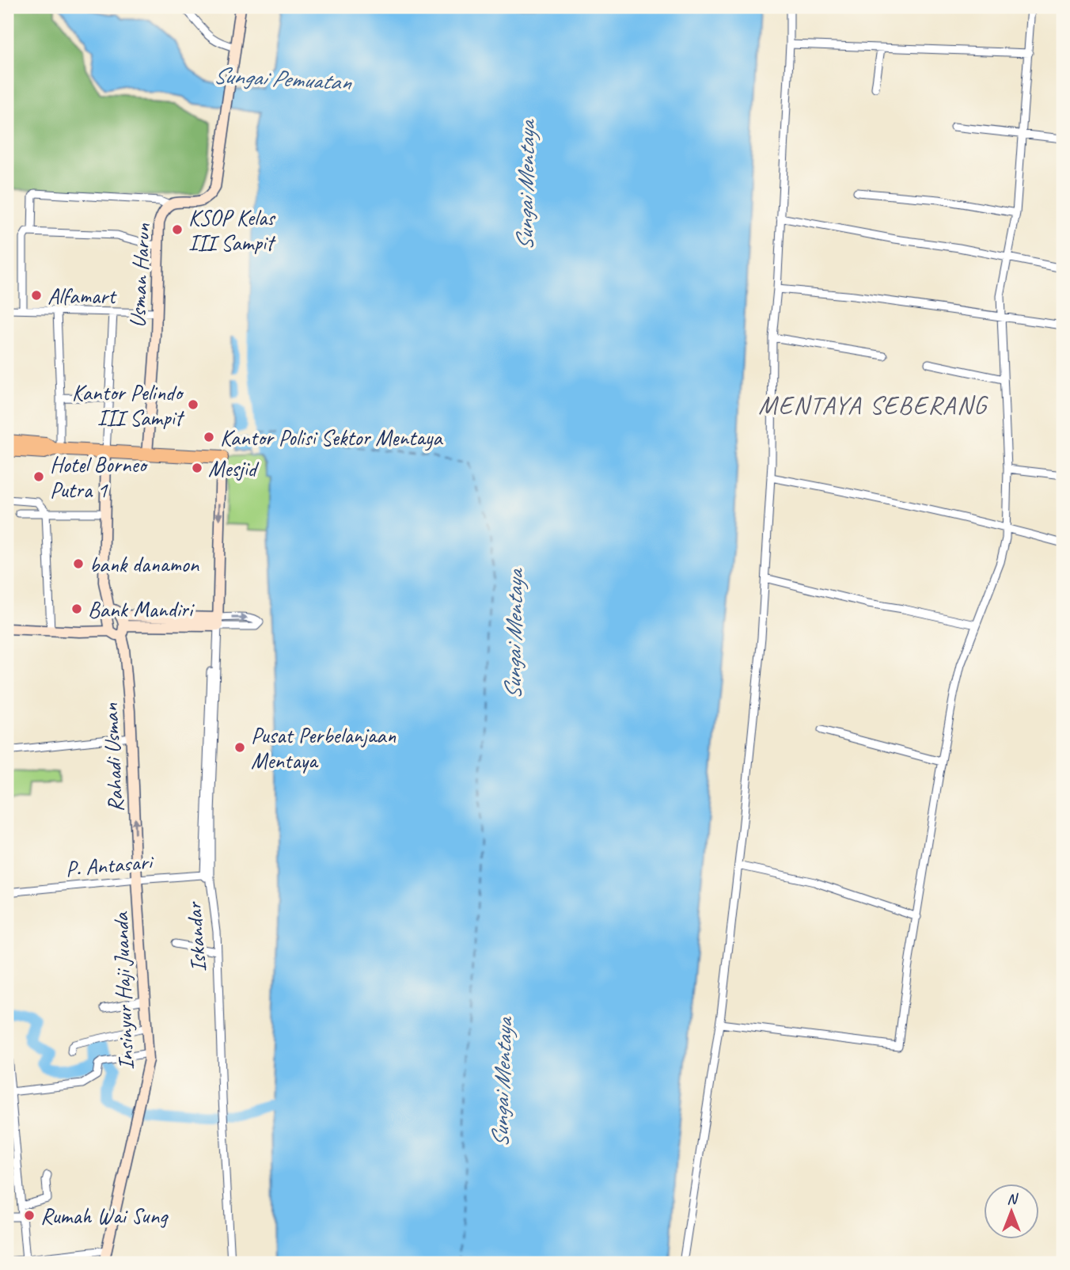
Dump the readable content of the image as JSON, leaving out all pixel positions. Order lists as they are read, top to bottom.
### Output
{
  "streets": {
    "street": [
      "Usman Harun",
      "Rahadi Usman",
      "P. Antasari",
      "Iskandar",
      "Insinyur Haji Juanda"
    ]
  },
  "crossings": [
    ["Rahadi Usman", "P. Antasari"],
    ["Rahadi Usman", "Insinyur Haji Juanda"],
    ["P. Antasari", "Iskandar"],
    ["P. Antasari", "Insinyur Haji Juanda"]
  ],
  "one_way": ["Rahadi Usman"],
  "districts": ["MENTAYA SEBERANG"],
  "water": ["Sungai Pemuatan", "Sungai Mentaya"],
  "places": [
    "KSOP Kelas III Sampit",
    "Alfamart",
    "Kantor Pelindo III Sampit",
    "Kantor Polisi Sektor Mentaya",
    "Mesjid",
    "Hotel Borneo Putra 1",
    "bank danamon",
    "Bank Mandiri",
    "Pusat Perbelanjaan Mentaya",
    "Rumah Wai Sung"
  ],
  "north": "top"
}
